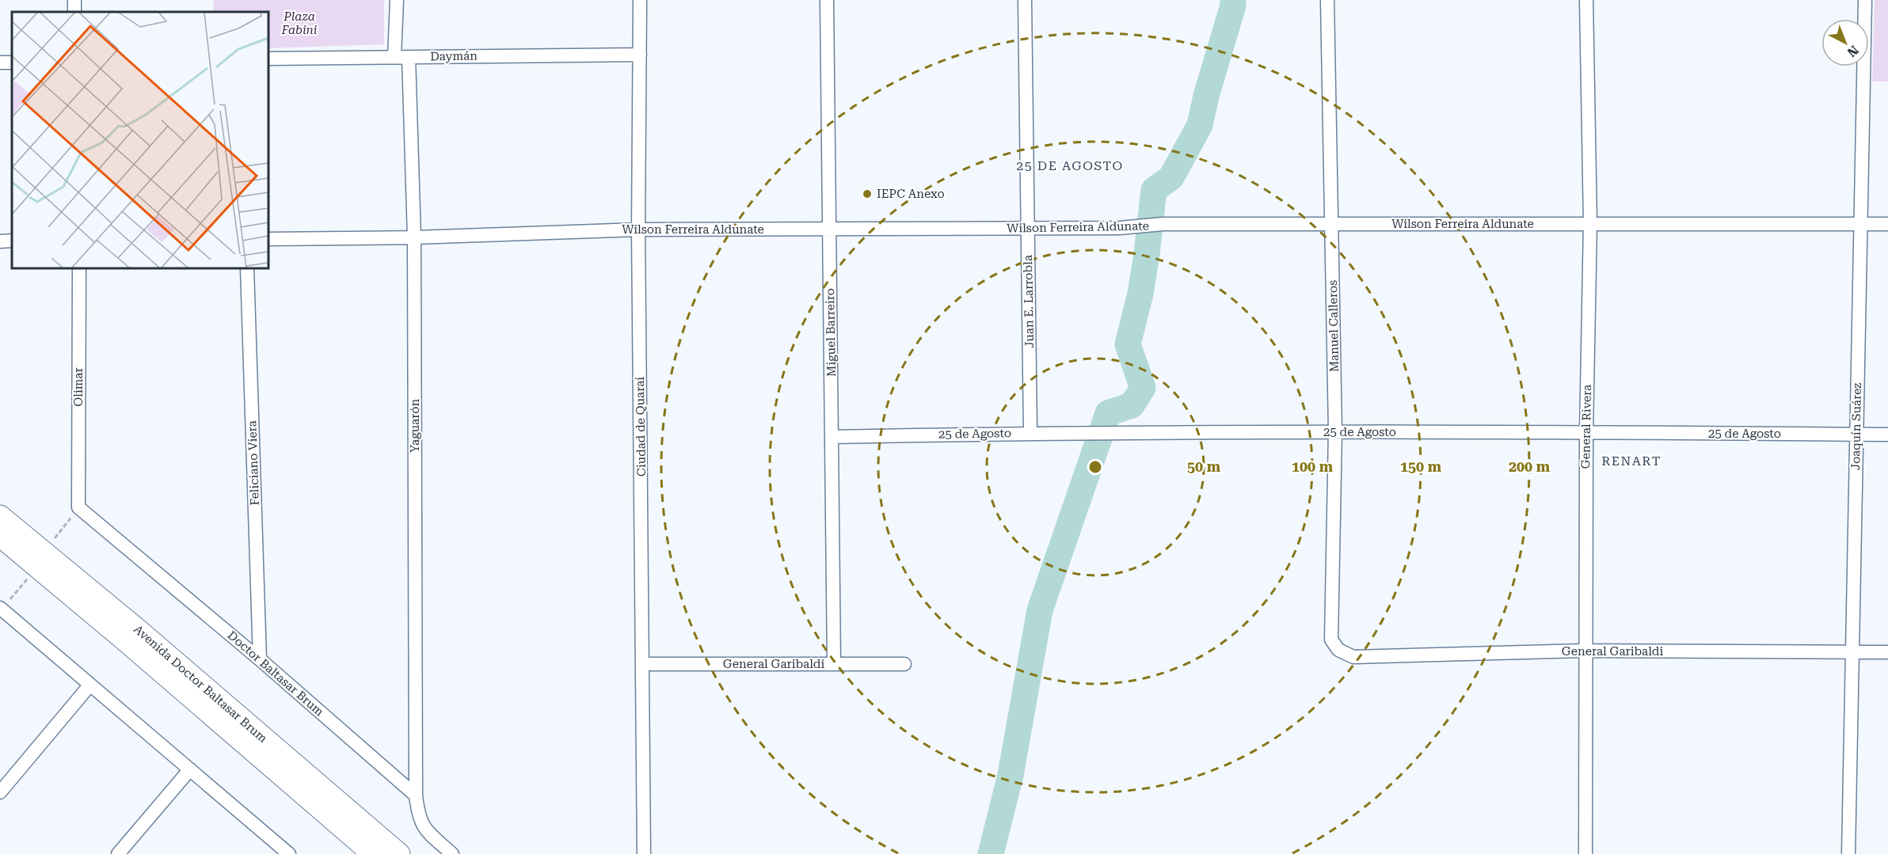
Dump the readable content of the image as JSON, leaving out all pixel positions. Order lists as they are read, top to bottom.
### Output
{
  "streets": {
    "main road": ["Avenida Doctor Baltasar Brum"],
    "street": [
      "Daymán",
      "Wilson Ferreira Aldunate",
      "Juan E. Larrobla",
      "Manuel Calleros",
      "Miguel Barreiro",
      "Olimar",
      "Yaguarón",
      "Ciudad de Quaraí",
      "General Rivera",
      "Joaquín Suárez",
      "25 de Agosto",
      "Feliciano Viera",
      "General Garibaldi",
      "Doctor Baltasar Brum"
    ]
  },
  "crossings": [
    ["Daymán", "Yaguarón"],
    ["Daymán", "Ciudad de Quaraí"],
    ["Wilson Ferreira Aldunate", "Juan E. Larrobla"],
    ["Wilson Ferreira Aldunate", "Manuel Calleros"],
    ["Wilson Ferreira Aldunate", "Miguel Barreiro"],
    ["Wilson Ferreira Aldunate", "Yaguarón"],
    ["Wilson Ferreira Aldunate", "Ciudad de Quaraí"],
    ["Wilson Ferreira Aldunate", "General Rivera"],
    ["Wilson Ferreira Aldunate", "Joaquín Suárez"],
    ["Juan E. Larrobla", "25 de Agosto"],
    ["Manuel Calleros", "25 de Agosto"],
    ["Manuel Calleros", "General Garibaldi"],
    ["Miguel Barreiro", "25 de Agosto"],
    ["Miguel Barreiro", "General Garibaldi"],
    ["Olimar", "Doctor Baltasar Brum"],
    ["Yaguarón", "Doctor Baltasar Brum"],
    ["Ciudad de Quaraí", "General Garibaldi"],
    ["General Rivera", "25 de Agosto"],
    ["General Rivera", "General Garibaldi"],
    ["Joaquín Suárez", "25 de Agosto"],
    ["Joaquín Suárez", "General Garibaldi"],
    ["Feliciano Viera", "Doctor Baltasar Brum"]
  ],
  "districts": ["25 DE AGOSTO", "RENART"],
  "parks": ["Plaza Fabini"],
  "places": ["IEPC Anexo"],
  "north": "bottom right",
  "rings": [
    "50 m",
    "100 m",
    "150 m",
    "200 m"
  ]
}
